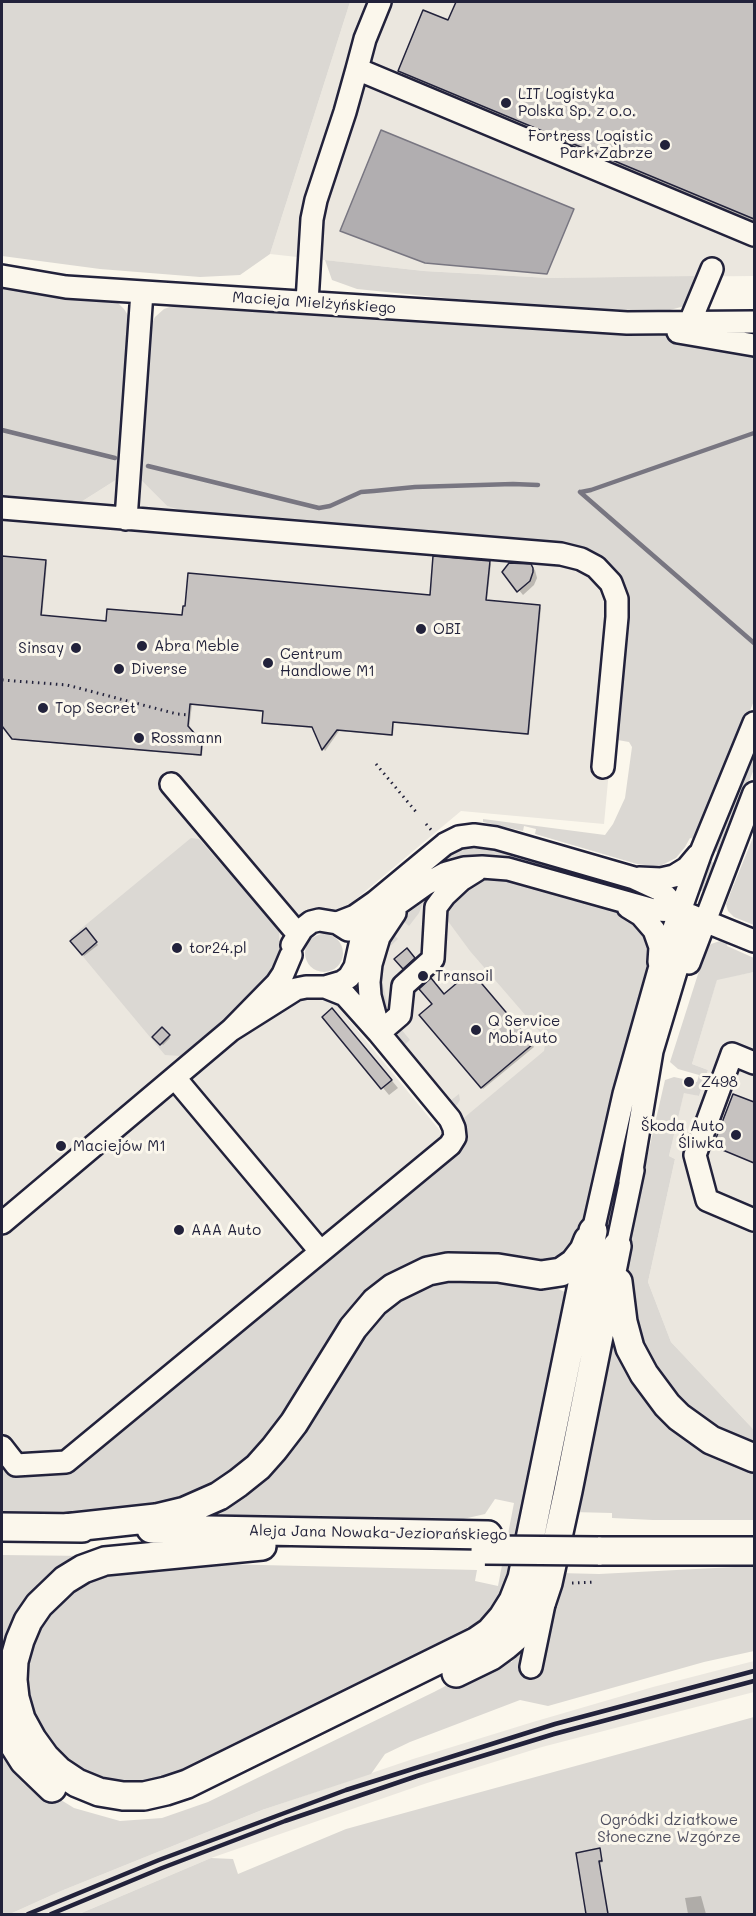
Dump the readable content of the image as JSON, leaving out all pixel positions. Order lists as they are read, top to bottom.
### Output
{
  "streets": {
    "main road": ["Aleja Jana Nowaka-Jeziorańskiego"],
    "street": ["Macieja Mielżyńskiego"]
  },
  "parks": ["Ogródki działkowe Słoneczne Wzgórze"],
  "places": [
    "LIT Logistyka Polska Sp. z o.o.",
    "Fortress Logistic Park Zabrze",
    "OBI",
    "Abra Meble",
    "Sinsay",
    "Centrum Handlowe M1",
    "Diverse",
    "Top Secret",
    "Rossmann",
    "tor24.pl",
    "Transoil",
    "Q Service MobiAuto",
    "Z498",
    "Škoda Auto Śliwka",
    "Maciejów M1",
    "AAA Auto"
  ]
}
